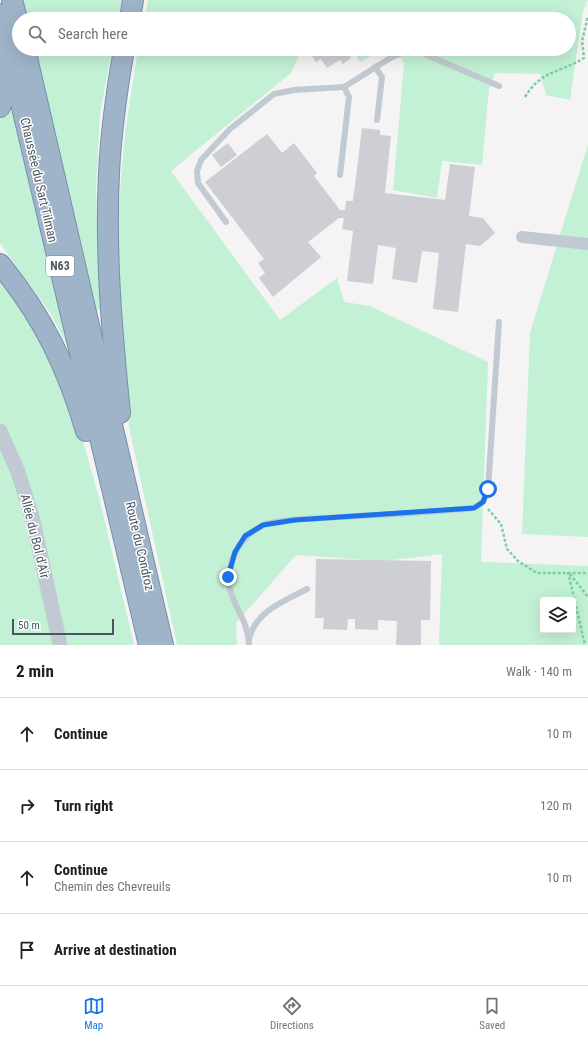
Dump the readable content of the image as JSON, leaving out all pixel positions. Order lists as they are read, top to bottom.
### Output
{
  "streets": {
    "highway": ["Chaussée du Sart Tilman", "N63", "Route du Condroz"],
    "street": ["Allée du Bol d'Air"]
  },
  "crossings": [
    ["Chaussée du Sart Tilman", "Route du Condroz"]
  ],
  "scale_bar": "50 m",
  "page": {
    "search": "Search here",
    "scale": "50 m",
    "heading": ["2 min", "Walk · 140 m"],
    "list": [
      ["Continue", "10 m"],
      ["Turn right", "120 m"],
      ["Continue", "Chemin des Chevreuils", "10 m"],
      "Arrive at destination"
    ],
    "nav": ["Map", "Directions", "Saved"]
  }
}
